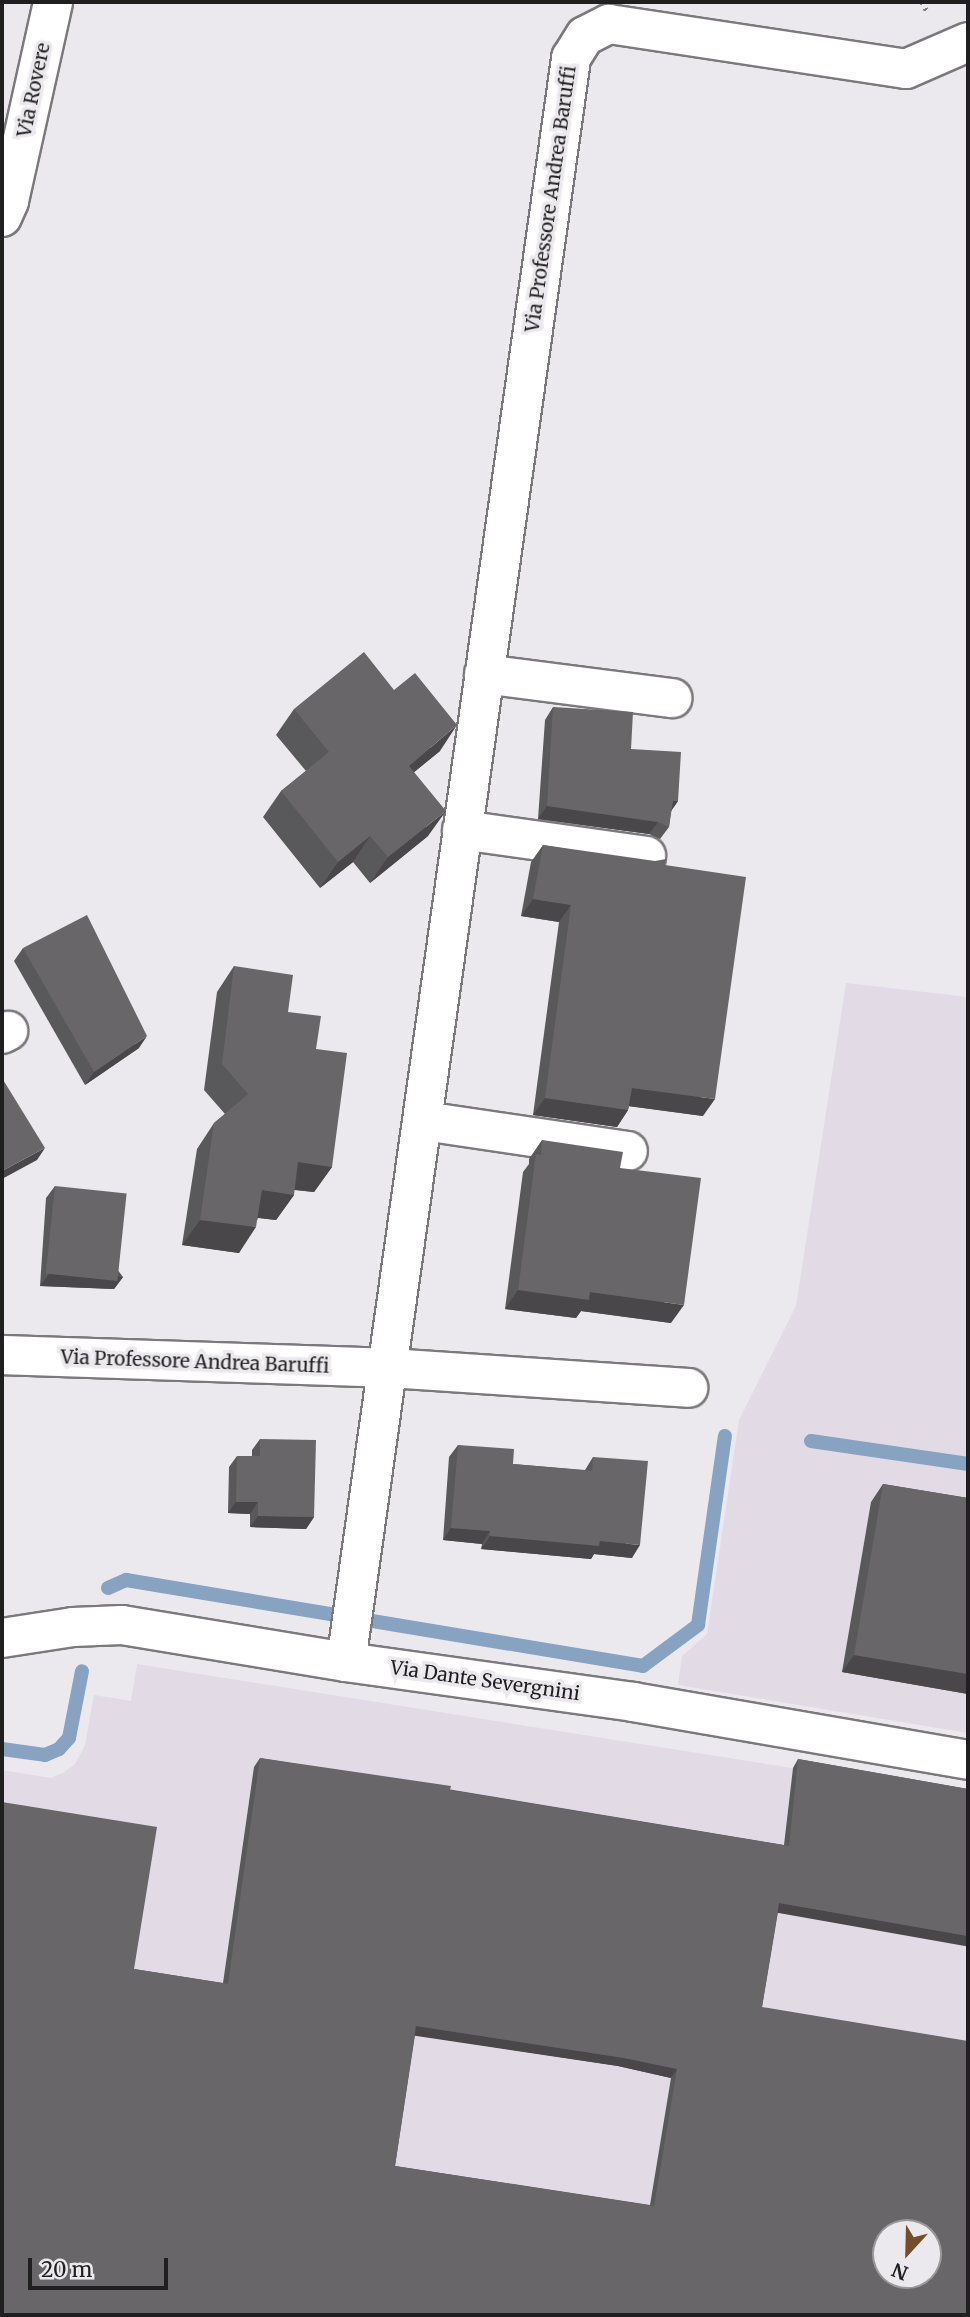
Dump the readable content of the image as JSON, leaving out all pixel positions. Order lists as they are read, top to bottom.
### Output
{
  "streets": {
    "street": ["Via Rovere", "Via Professore Andrea Baruffi", "Via Dante Severgnini"]
  },
  "crossings": [
    ["Via Professore Andrea Baruffi", "Via Dante Severgnini"]
  ],
  "scale_bar": "20 m",
  "north": "bottom"
}
